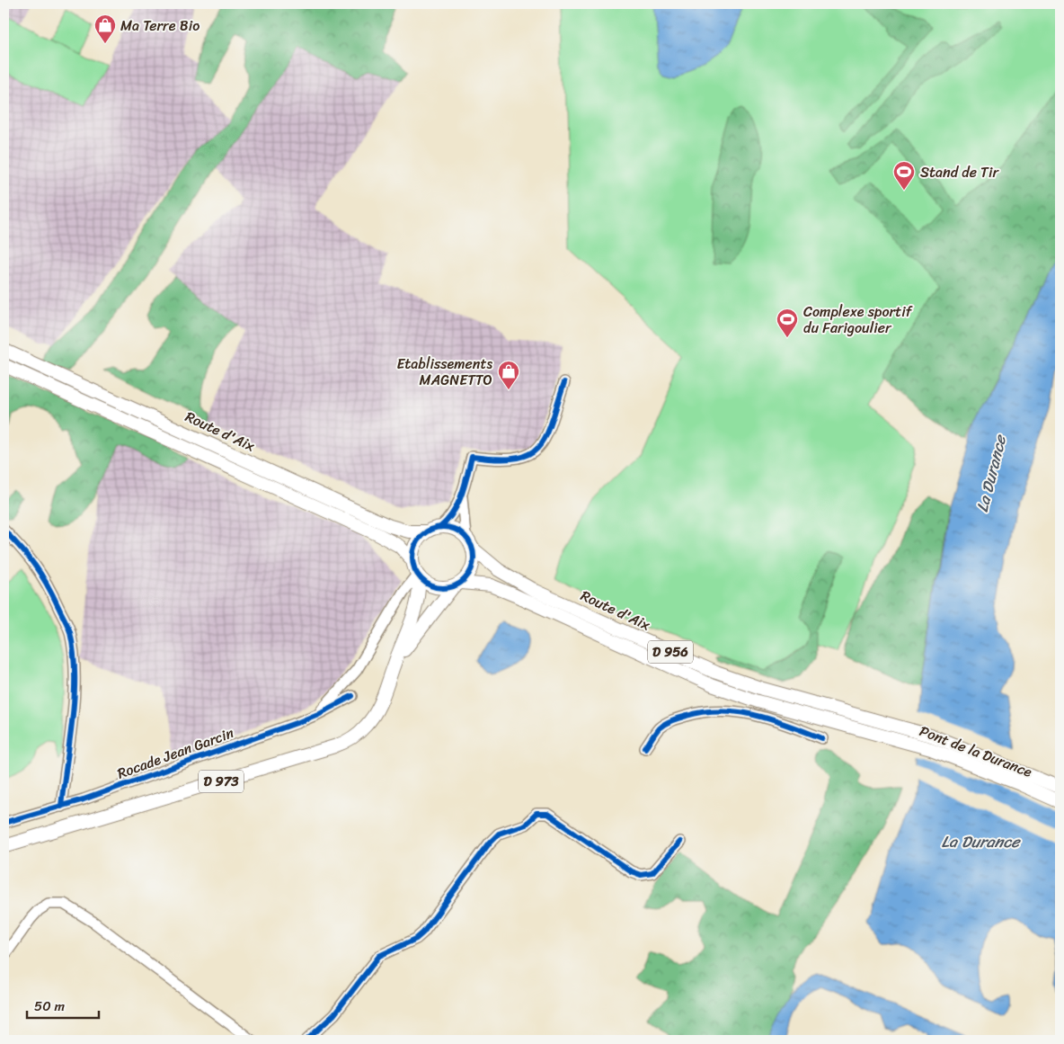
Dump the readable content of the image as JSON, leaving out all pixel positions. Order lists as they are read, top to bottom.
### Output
{
  "streets": {
    "main road": [
      "Route d'Aix",
      "D 956",
      "Pont de la Durance",
      "D 973"
    ],
    "street": ["Rocade Jean Garcin"]
  },
  "crossings": [
    ["Route d'Aix", "Pont de la Durance"],
    ["Route d'Aix", "D 973"]
  ],
  "water": ["La Durance"],
  "places": {
    "shop": ["Ma Terre Bio", "Etablissements MAGNETTO"],
    "sports": ["Stand de Tir", "Complexe sportif du Farigoulier"]
  },
  "scale_bar": "50 m"
}
